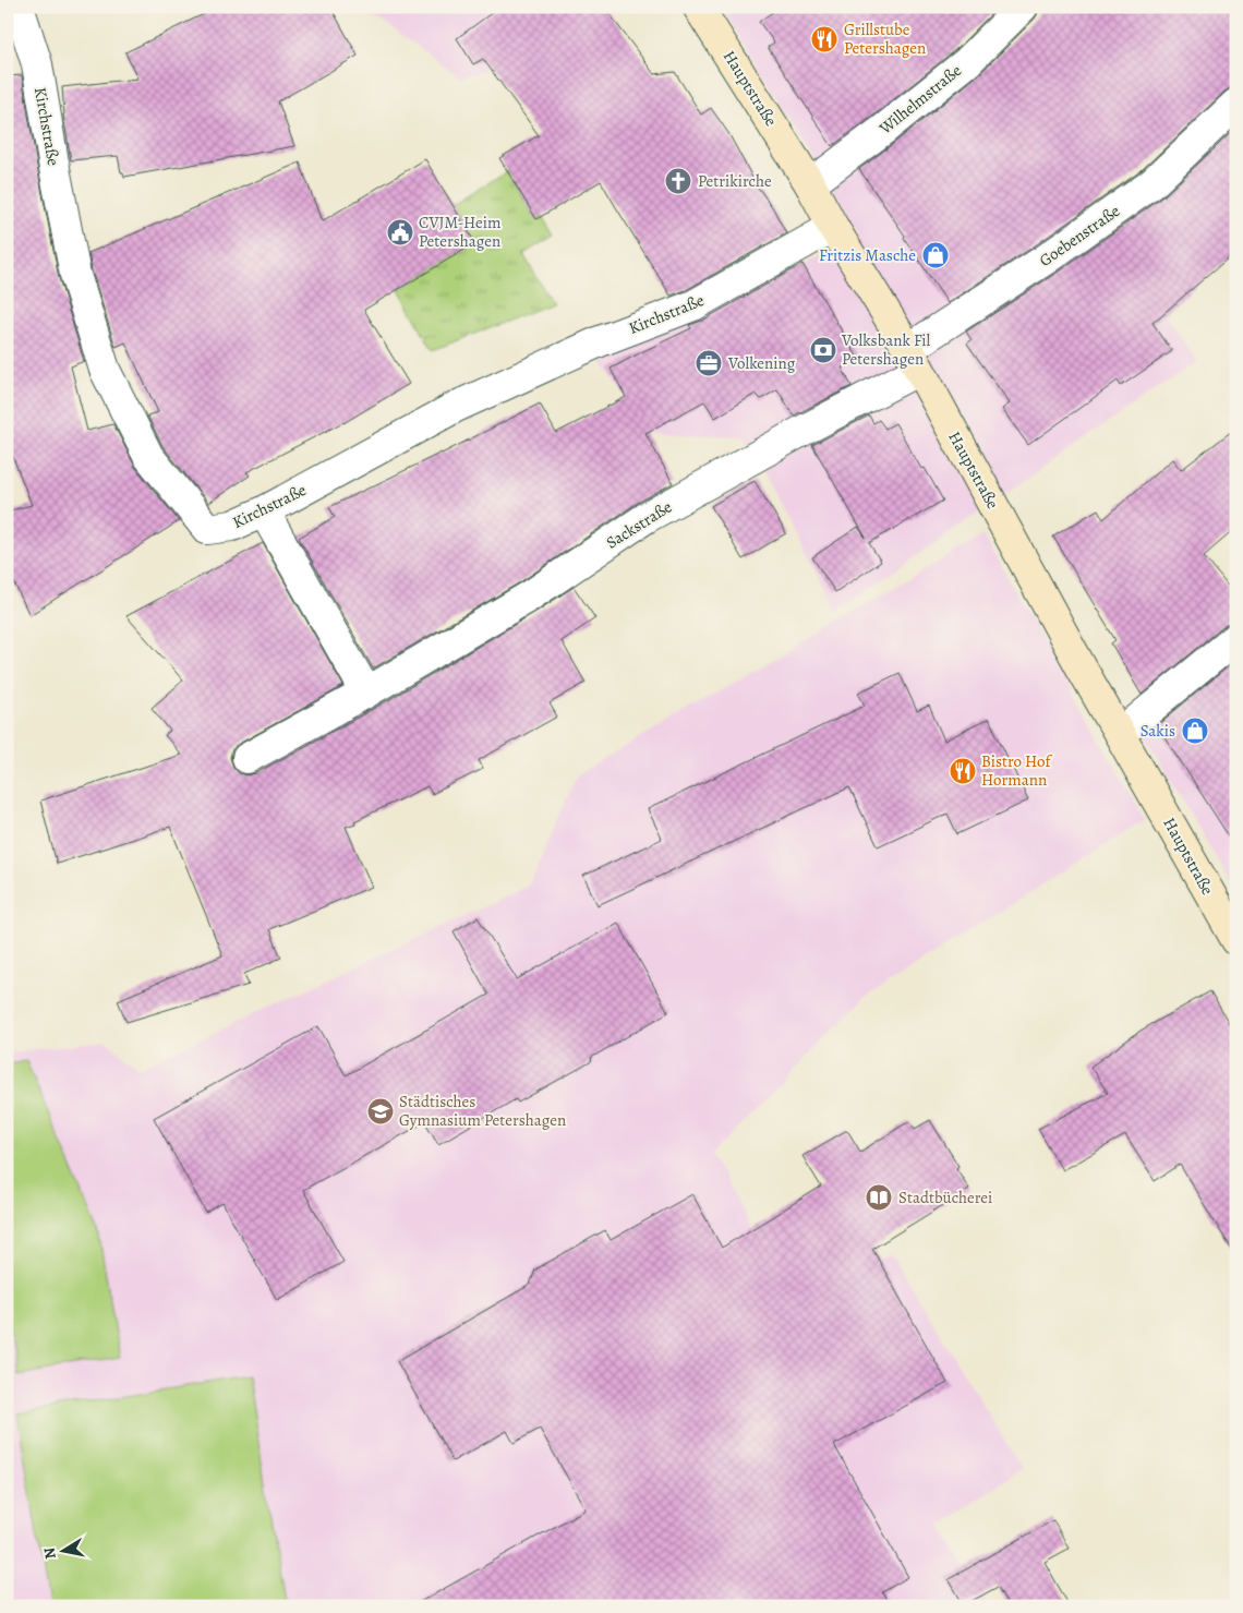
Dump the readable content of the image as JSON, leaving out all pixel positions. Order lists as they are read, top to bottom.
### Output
{
  "streets": {
    "street": [
      "Hauptstraße",
      "Wilhelmstraße",
      "Kirchstraße",
      "Goebenstraße",
      "Sackstraße"
    ]
  },
  "crossings": [
    ["Hauptstraße", "Wilhelmstraße"],
    ["Hauptstraße", "Kirchstraße"],
    ["Hauptstraße", "Goebenstraße"],
    ["Hauptstraße", "Sackstraße"],
    ["Goebenstraße", "Sackstraße"]
  ],
  "places": {
    "restaurant": ["Grillstube Petershagen", "Bistro Hof Hormann"],
    "church": ["Petrikirche"],
    "public building": ["CVJM-Heim Petershagen"],
    "shop": ["Fritzis Masche", "Sakis"],
    "bank": ["Volksbank Fil Petershagen"],
    "office": ["Volkening"],
    "school or university": ["Städtisches Gymnasium Petershagen"],
    "library": ["Stadtbücherei"]
  },
  "north": "left"
}
